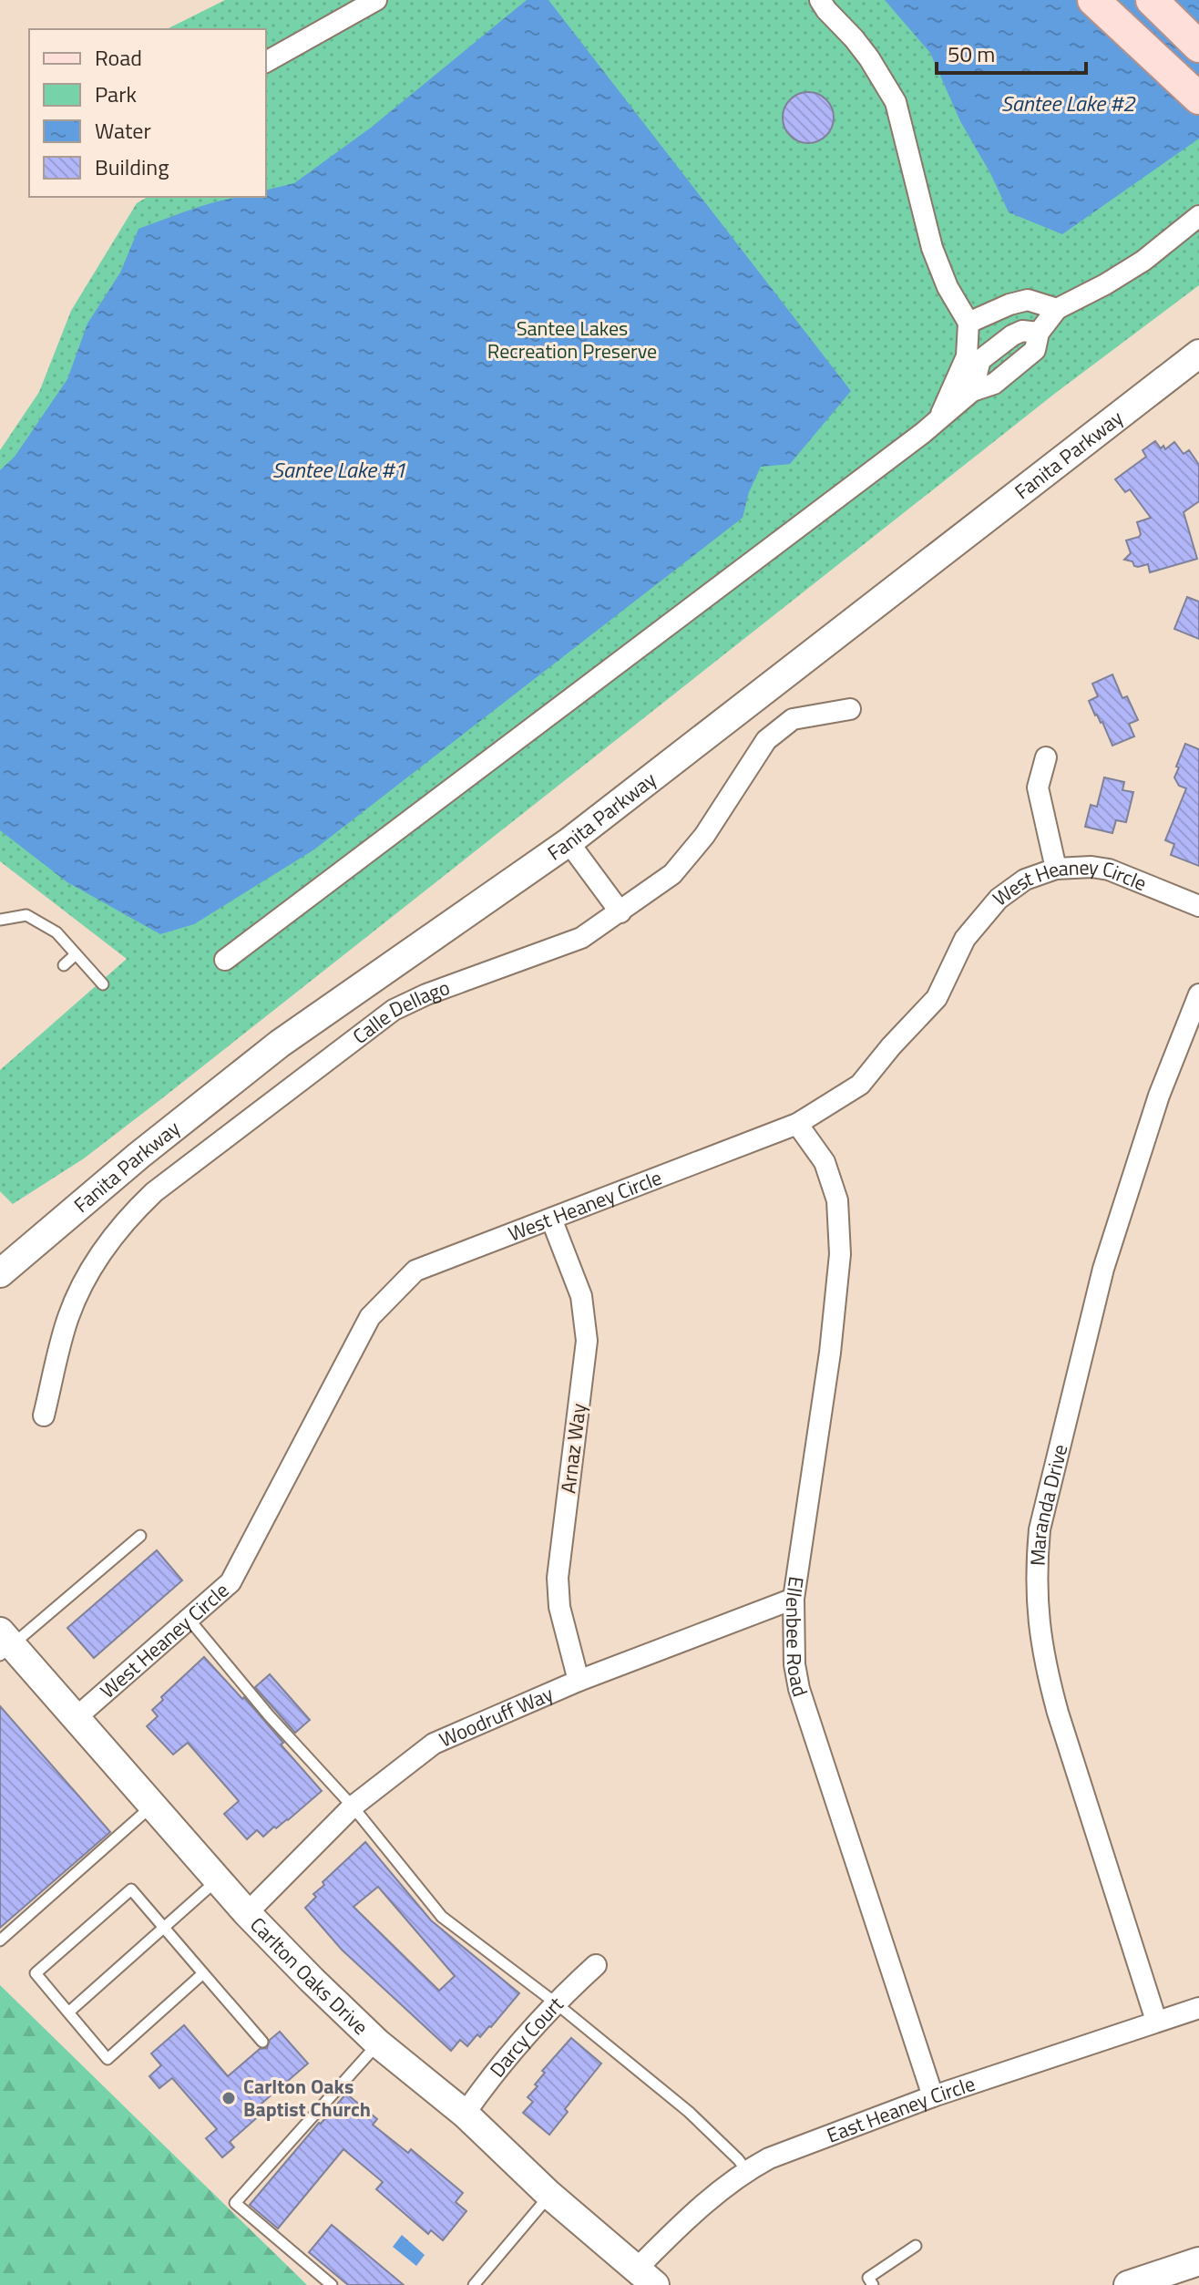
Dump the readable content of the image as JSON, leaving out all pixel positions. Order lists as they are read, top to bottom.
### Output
{
  "streets": {
    "street": [
      "Fanita Parkway",
      "West Heaney Circle",
      "Calle Dellago",
      "Arnaz Way",
      "Maranda Drive",
      "Ellenbee Road",
      "Woodruff Way",
      "Carlton Oaks Drive",
      "Darcy Court",
      "East Heaney Circle"
    ]
  },
  "crossings": [
    ["West Heaney Circle", "Arnaz Way"],
    ["West Heaney Circle", "Ellenbee Road"],
    ["West Heaney Circle", "Carlton Oaks Drive"],
    ["Arnaz Way", "Woodruff Way"],
    ["Maranda Drive", "East Heaney Circle"],
    ["Ellenbee Road", "Woodruff Way"],
    ["Ellenbee Road", "East Heaney Circle"],
    ["Woodruff Way", "Carlton Oaks Drive"],
    ["Carlton Oaks Drive", "Darcy Court"],
    ["Carlton Oaks Drive", "East Heaney Circle"]
  ],
  "water": ["Santee Lake #2", "Santee Lake #1"],
  "parks": ["Santee Lakes Recreation Preserve"],
  "places": ["Carlton Oaks Baptist Church"],
  "legend": [
    "Road",
    "Park",
    "Water",
    "Building"
  ],
  "scale_bar": "50 m"
}
